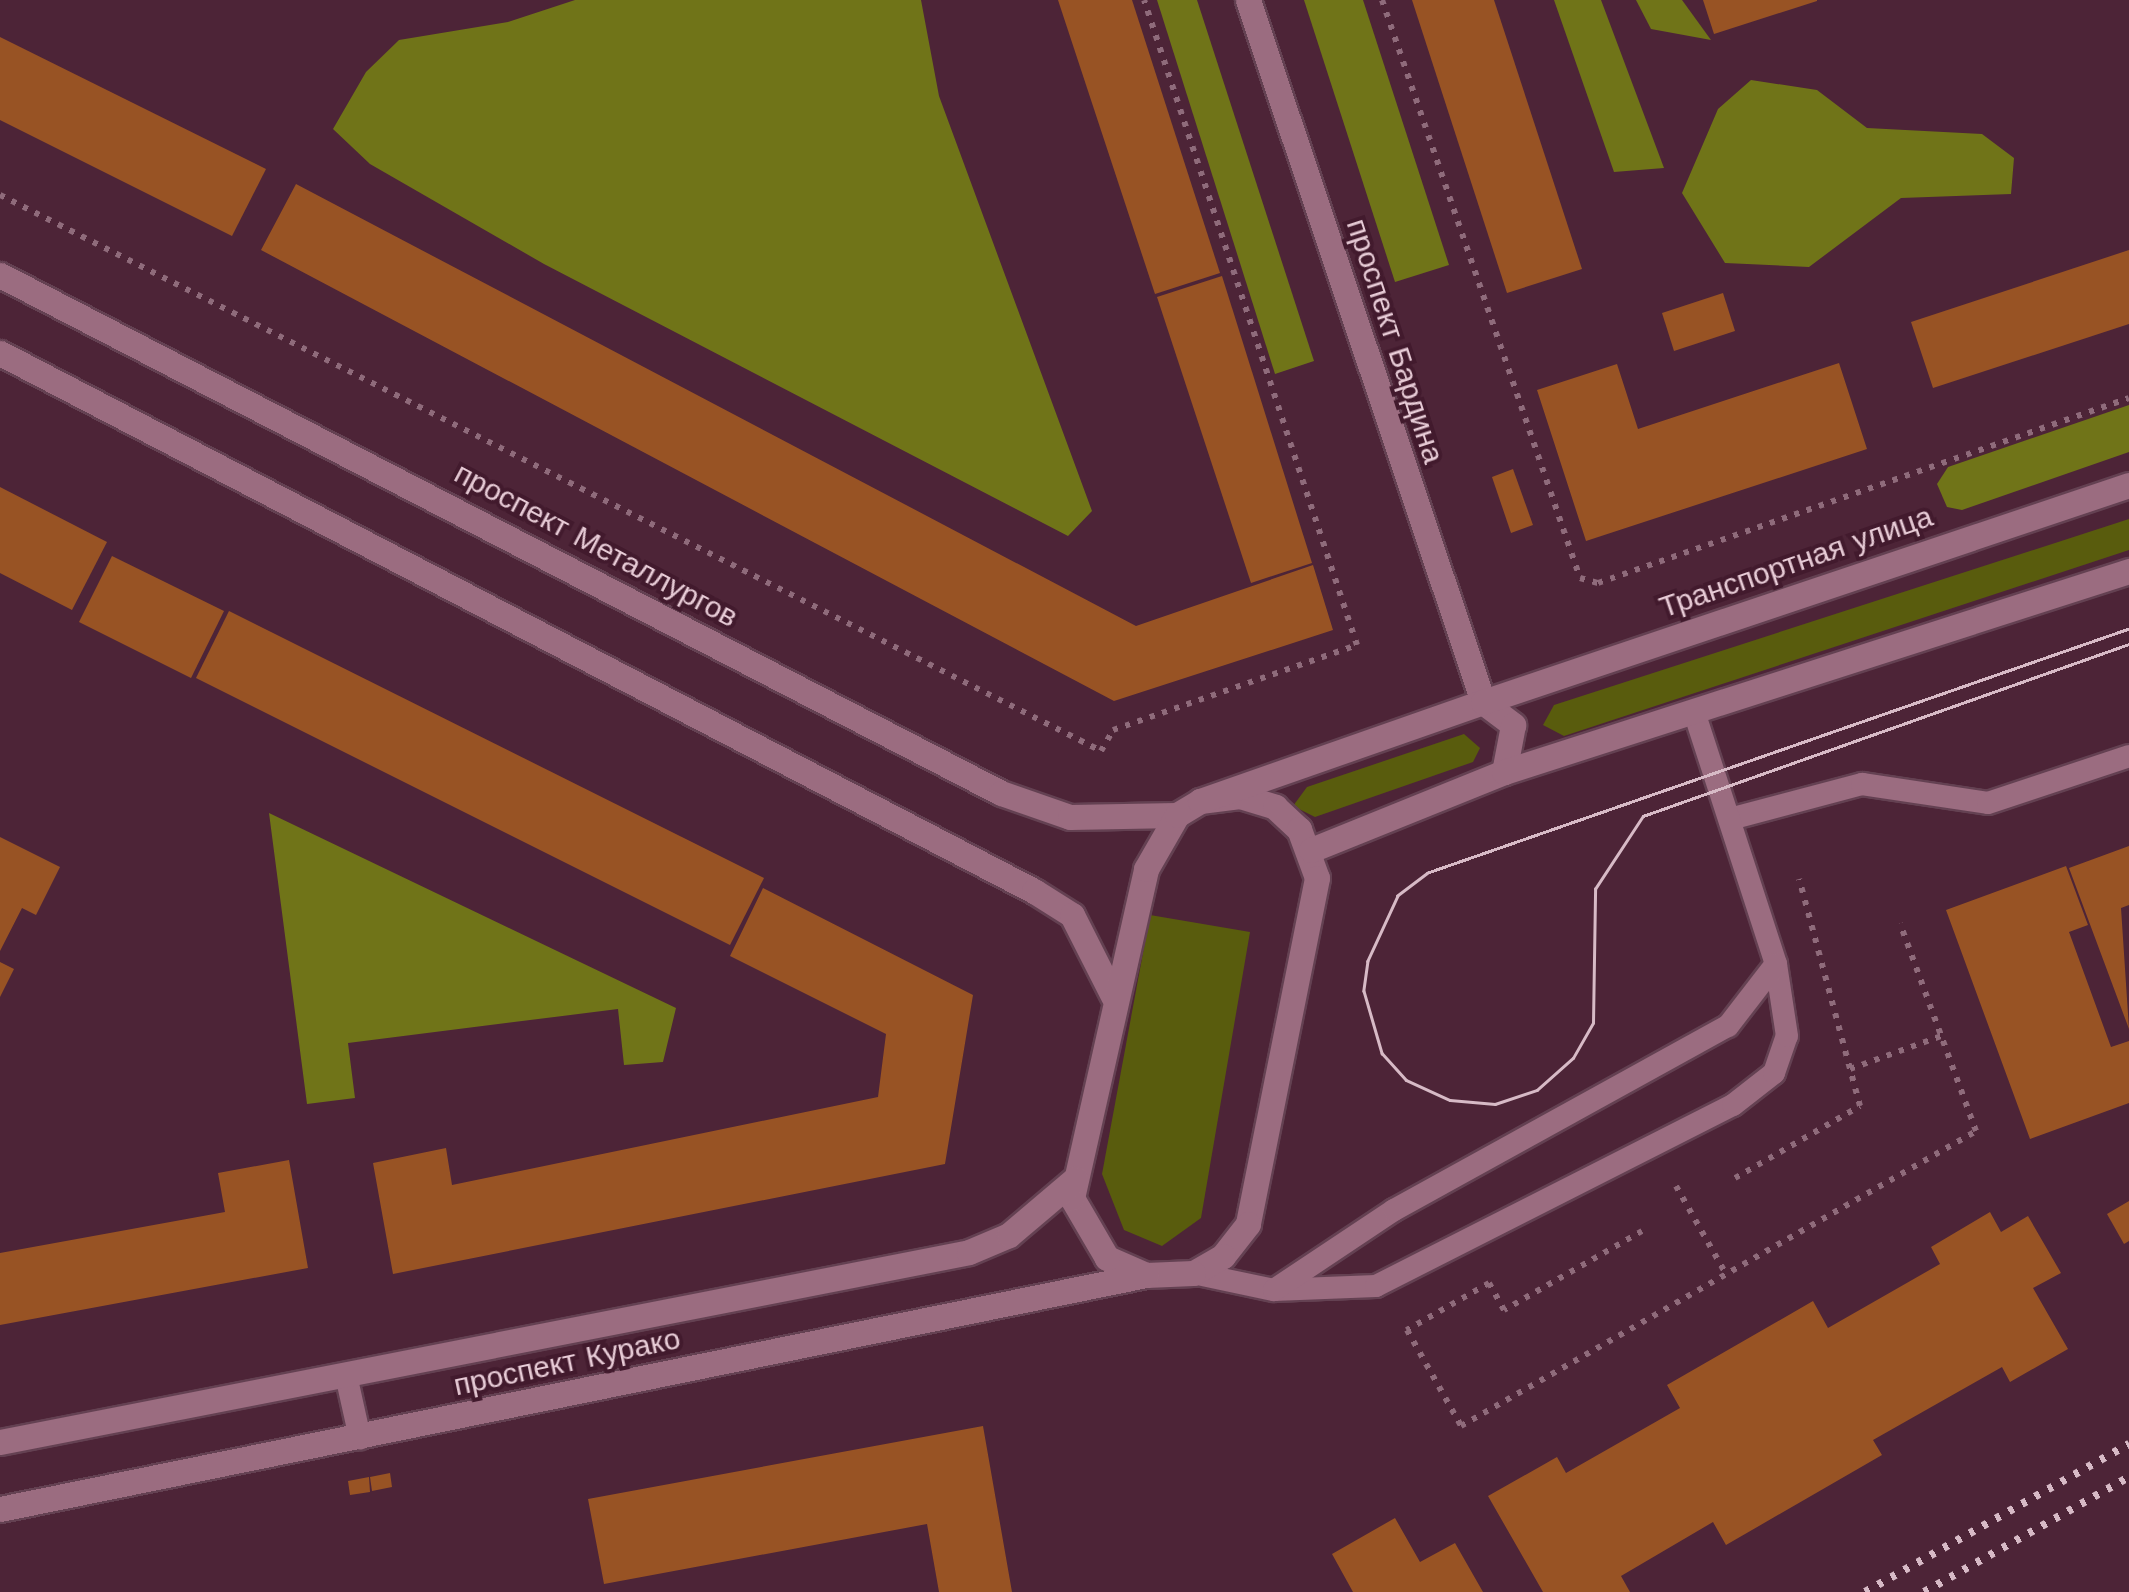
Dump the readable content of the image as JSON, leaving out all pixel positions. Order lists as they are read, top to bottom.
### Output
{
  "streets": {
    "main road": [
      "проспект Бардина",
      "проспект Металлургов",
      "Транспортная улица",
      "проспект Курако"
    ]
  },
  "crossings": [
    ["проспект Бардина", "Транспортная улица"],
    ["проспект Металлургов", "Транспортная улица"]
  ]
}
